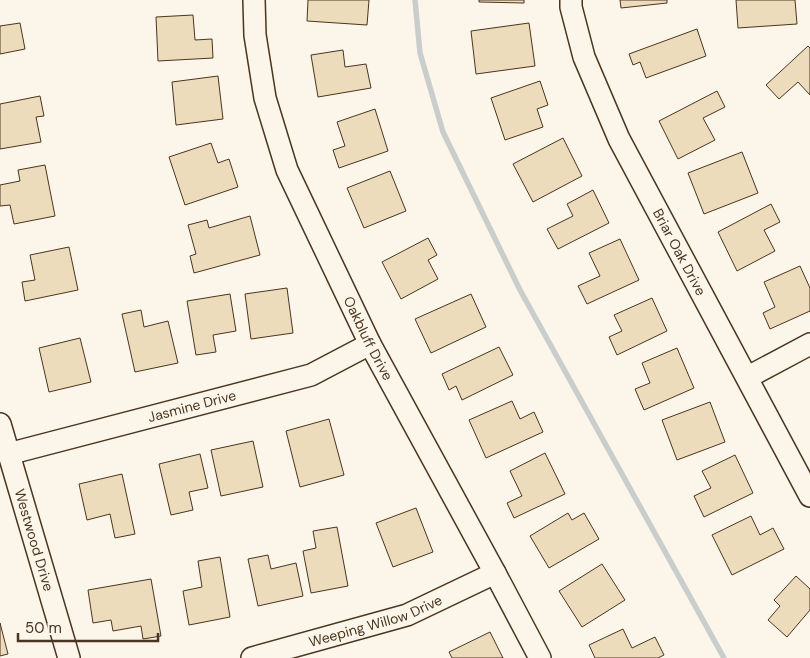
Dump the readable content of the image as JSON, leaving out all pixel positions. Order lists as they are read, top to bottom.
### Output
{
  "streets": {
    "street": [
      "Briar Oak Drive",
      "Oakbluff Drive",
      "Jasmine Drive",
      "Westwood Drive",
      "Weeping Willow Drive"
    ]
  },
  "crossings": [
    ["Oakbluff Drive", "Jasmine Drive"],
    ["Oakbluff Drive", "Weeping Willow Drive"],
    ["Jasmine Drive", "Westwood Drive"]
  ],
  "scale_bar": "50 m"
}
